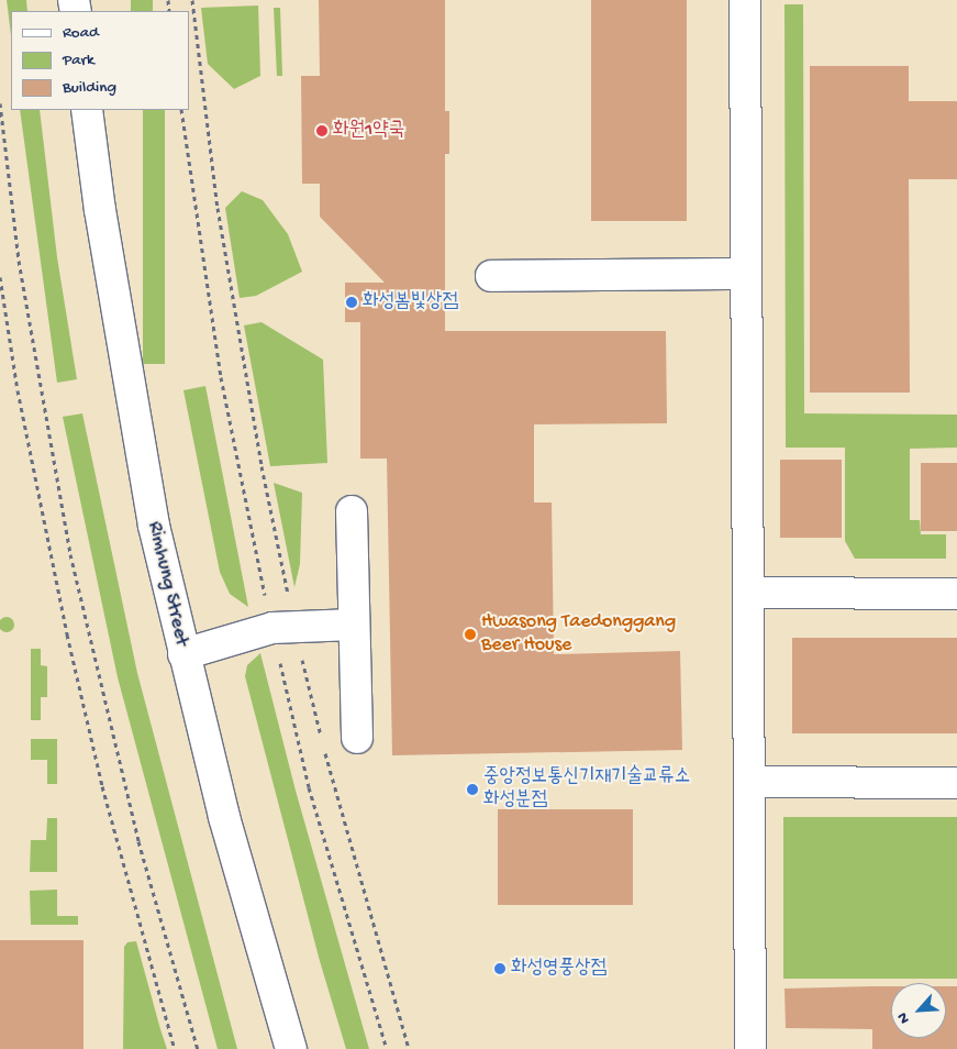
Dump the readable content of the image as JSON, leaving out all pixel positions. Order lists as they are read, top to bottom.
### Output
{
  "streets": {
    "street": ["Rimhung Street"]
  },
  "places": [
    "화원1약국",
    "화성봄빛상점",
    "Hwasong Taedonggang Beer House",
    "중앙정보통신기재기술교류소 화성분점",
    "화성영풍상점"
  ],
  "legend": ["Road", "Park", "Building"],
  "north": "bottom left"
}
